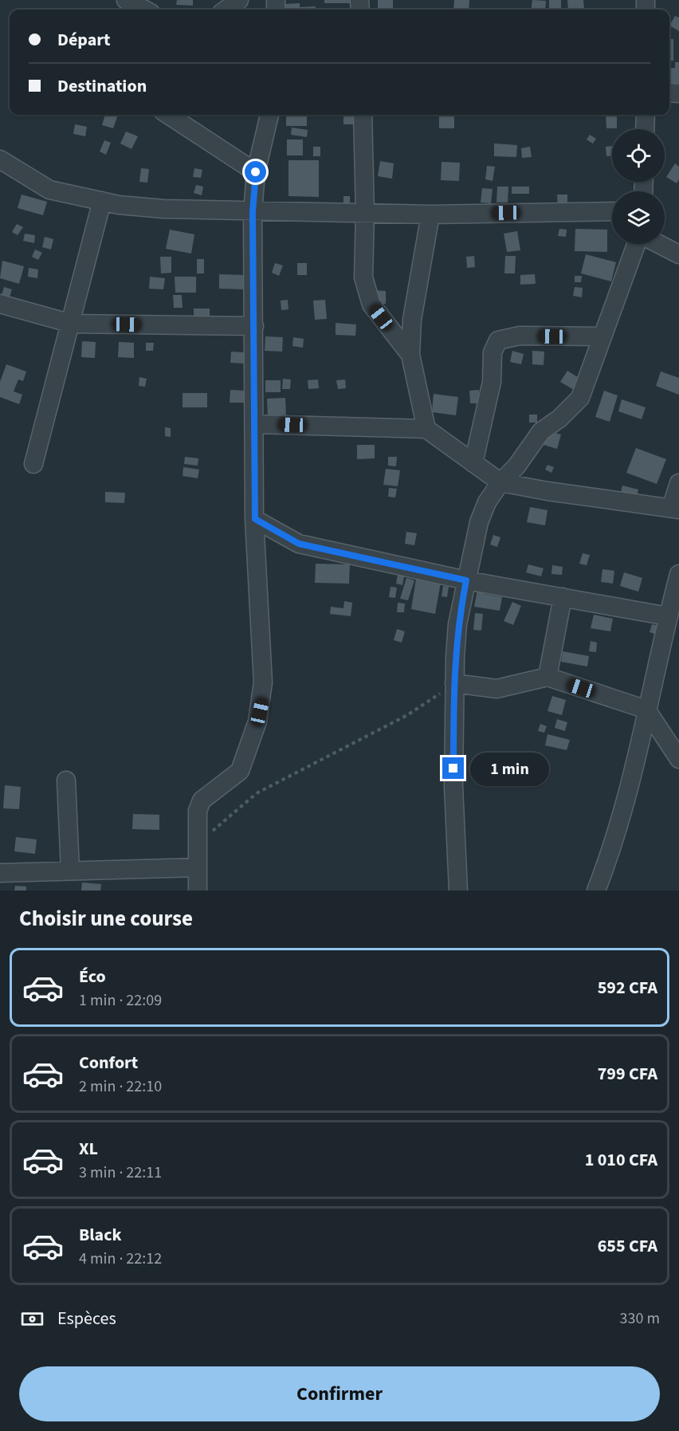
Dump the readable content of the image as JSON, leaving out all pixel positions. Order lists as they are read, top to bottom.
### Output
{
  "page": {
    "banner": ["Départ", "Destination"],
    "bubble": "1 min",
    "heading": "Choisir une course",
    "list": [
      {
        "name": "Éco",
        "note": "1 min · 22:09",
        "value": "592 CFA"
      },
      {
        "name": "Confort",
        "note": "2 min · 22:10",
        "value": "799 CFA"
      },
      {
        "name": "XL",
        "note": "3 min · 22:11",
        "value": "1 010 CFA"
      },
      {
        "name": "Black",
        "note": "4 min · 22:12",
        "value": "655 CFA"
      }
    ],
    "pay": ["Espèces", "330 m"],
    "buttons": "Confirmer"
  }
}
